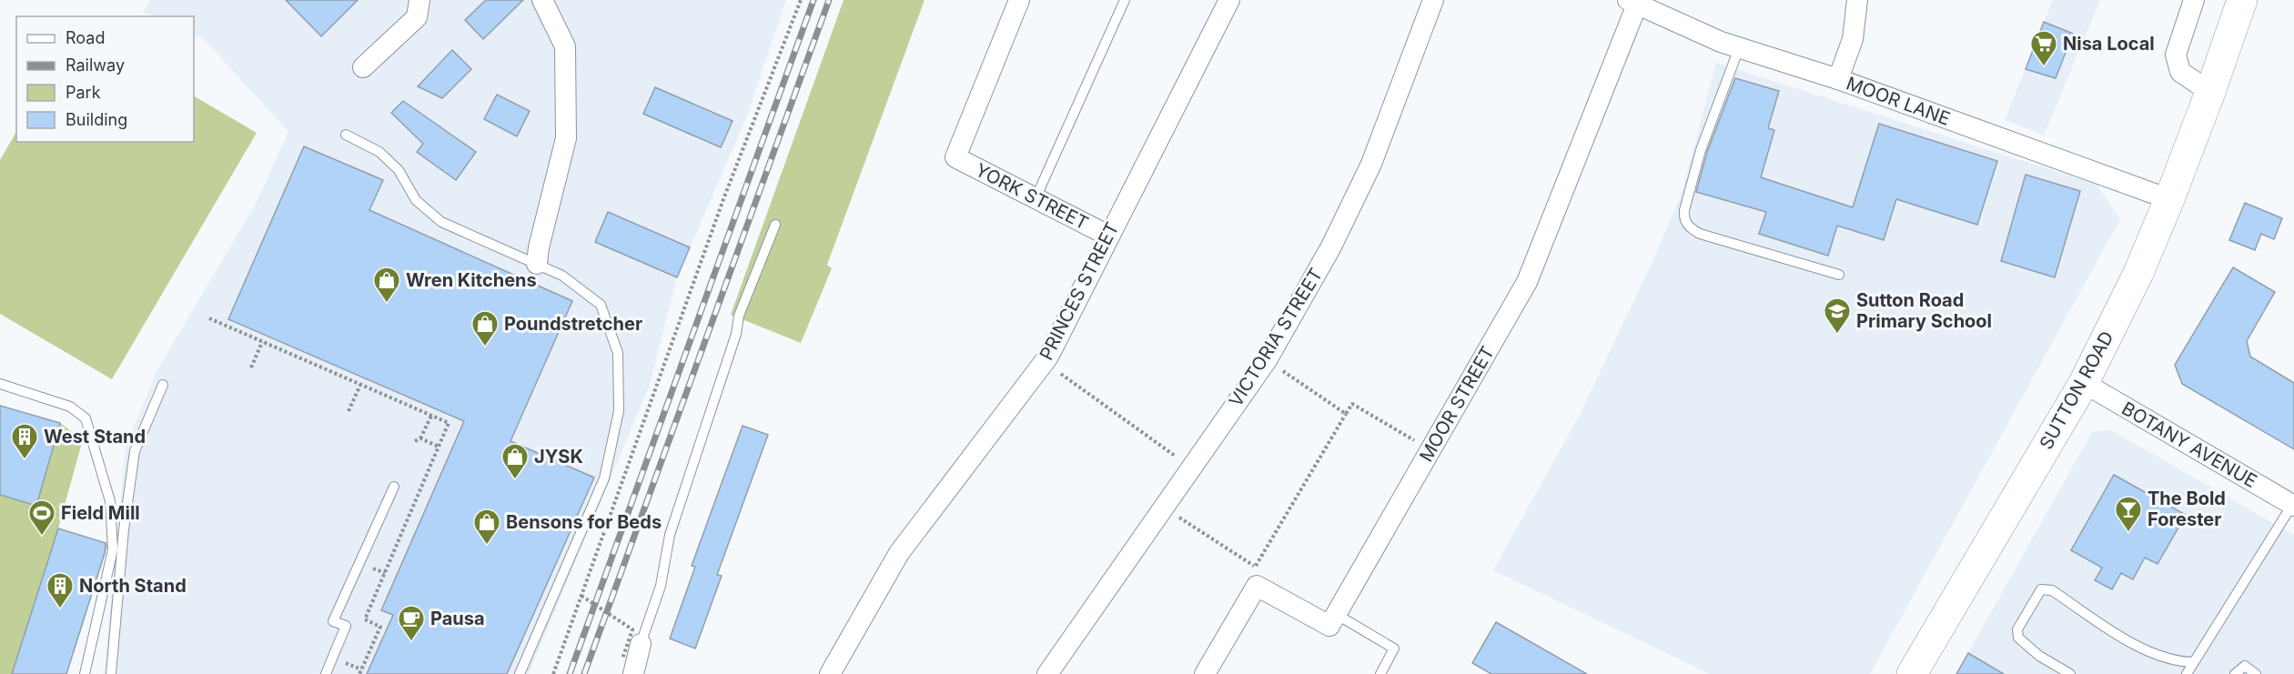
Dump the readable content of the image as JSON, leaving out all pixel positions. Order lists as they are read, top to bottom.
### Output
{
  "streets": {
    "highway": ["SUTTON ROAD"],
    "street": [
      "MOOR LANE",
      "YORK STREET",
      "PRINCES STREET",
      "VICTORIA STREET",
      "MOOR STREET",
      "BOTANY AVENUE"
    ]
  },
  "crossings": [
    ["MOOR LANE", "SUTTON ROAD"],
    ["MOOR LANE", "MOOR STREET"],
    ["YORK STREET", "PRINCES STREET"],
    ["SUTTON ROAD", "BOTANY AVENUE"]
  ],
  "places": {
    "supermarket": ["Nisa Local"],
    "shop": [
      "Wren Kitchens",
      "Poundstretcher",
      "JYSK",
      "Bensons for Beds"
    ],
    "school or university": ["Sutton Road Primary School"],
    "building": ["West Stand", "North Stand"],
    "bar": ["The Bold Forester"],
    "sports": ["Field Mill"],
    "cafe": ["Pausa"]
  },
  "legend": [
    "Road",
    "Railway",
    "Park",
    "Building"
  ]
}
